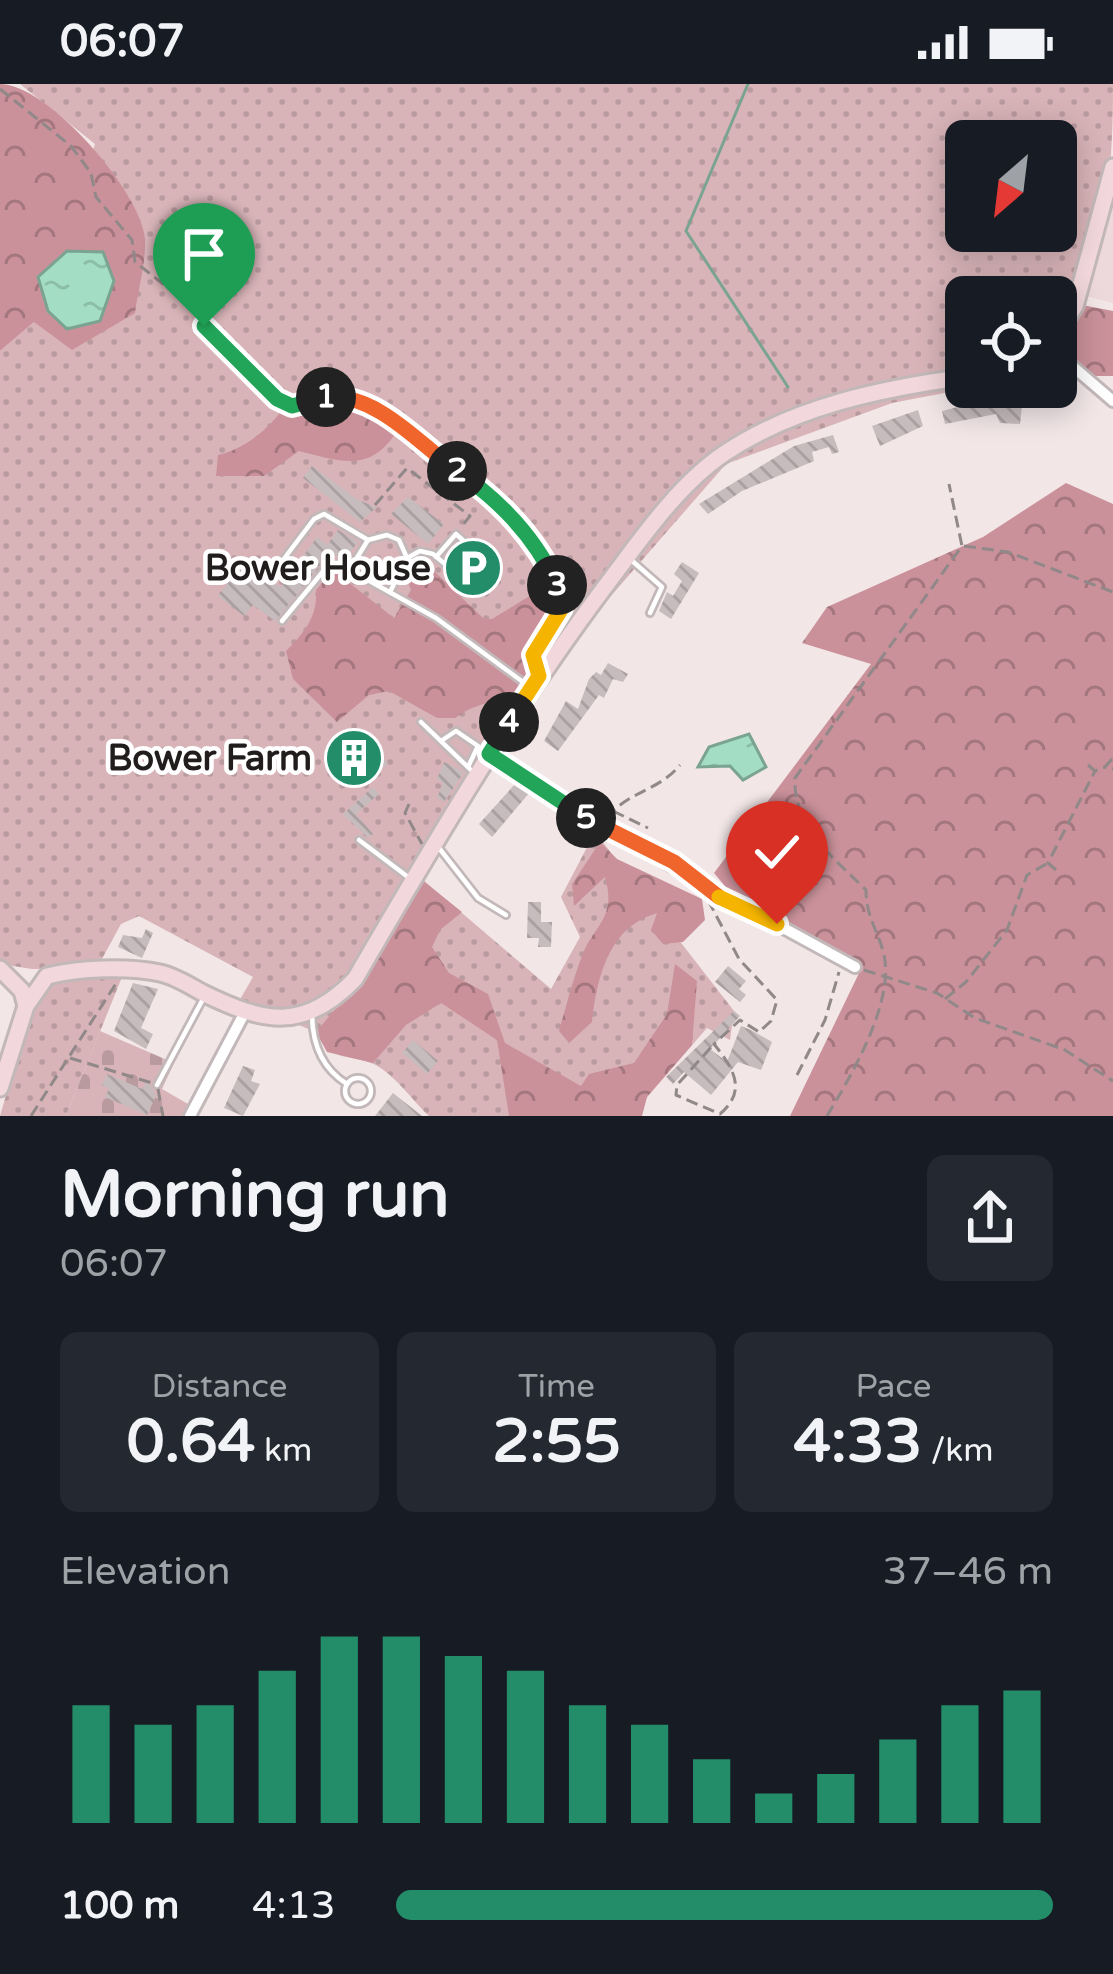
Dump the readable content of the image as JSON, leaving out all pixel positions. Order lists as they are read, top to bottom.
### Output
{
  "places": {
    "parking": ["Bower House"],
    "building": ["Bower Farm"]
  },
  "north": "bottom left",
  "page": {
    "status": "06:07",
    "pins": [
      "1",
      "2",
      "3",
      "4",
      "5"
    ],
    "heading": ["Morning run", "06:07"],
    "stats": [
      ["Distance", "0.64 km"],
      ["Time", "2:55"],
      ["Pace", "4:33 /km"]
    ],
    "chart": ["Elevation", "37–46 m"],
    "list": [
      {
        "name": "100 m",
        "note": "4:13"
      }
    ]
  }
}
